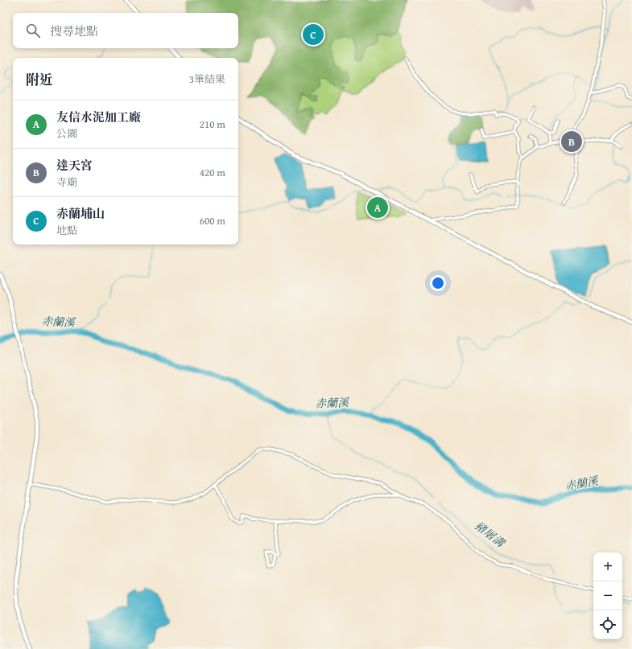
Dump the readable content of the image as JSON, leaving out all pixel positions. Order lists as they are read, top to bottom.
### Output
{
  "water": ["赤蘭溪", "豬屠溝"],
  "page": {
    "search": "搜尋地點",
    "pins": ["C", "B", "A"],
    "heading": ["附近", "3筆結果"],
    "list": [
      {
        "mark": "A",
        "name": "友信水泥加工廠",
        "note": "公園",
        "value": "210 m"
      },
      {
        "mark": "B",
        "name": "達天宮",
        "note": "寺廟",
        "value": "420 m"
      },
      {
        "mark": "C",
        "name": "赤蘭埔山",
        "note": "地點",
        "value": "600 m"
      }
    ],
    "map_buttons": ["+", "−"]
  }
}
